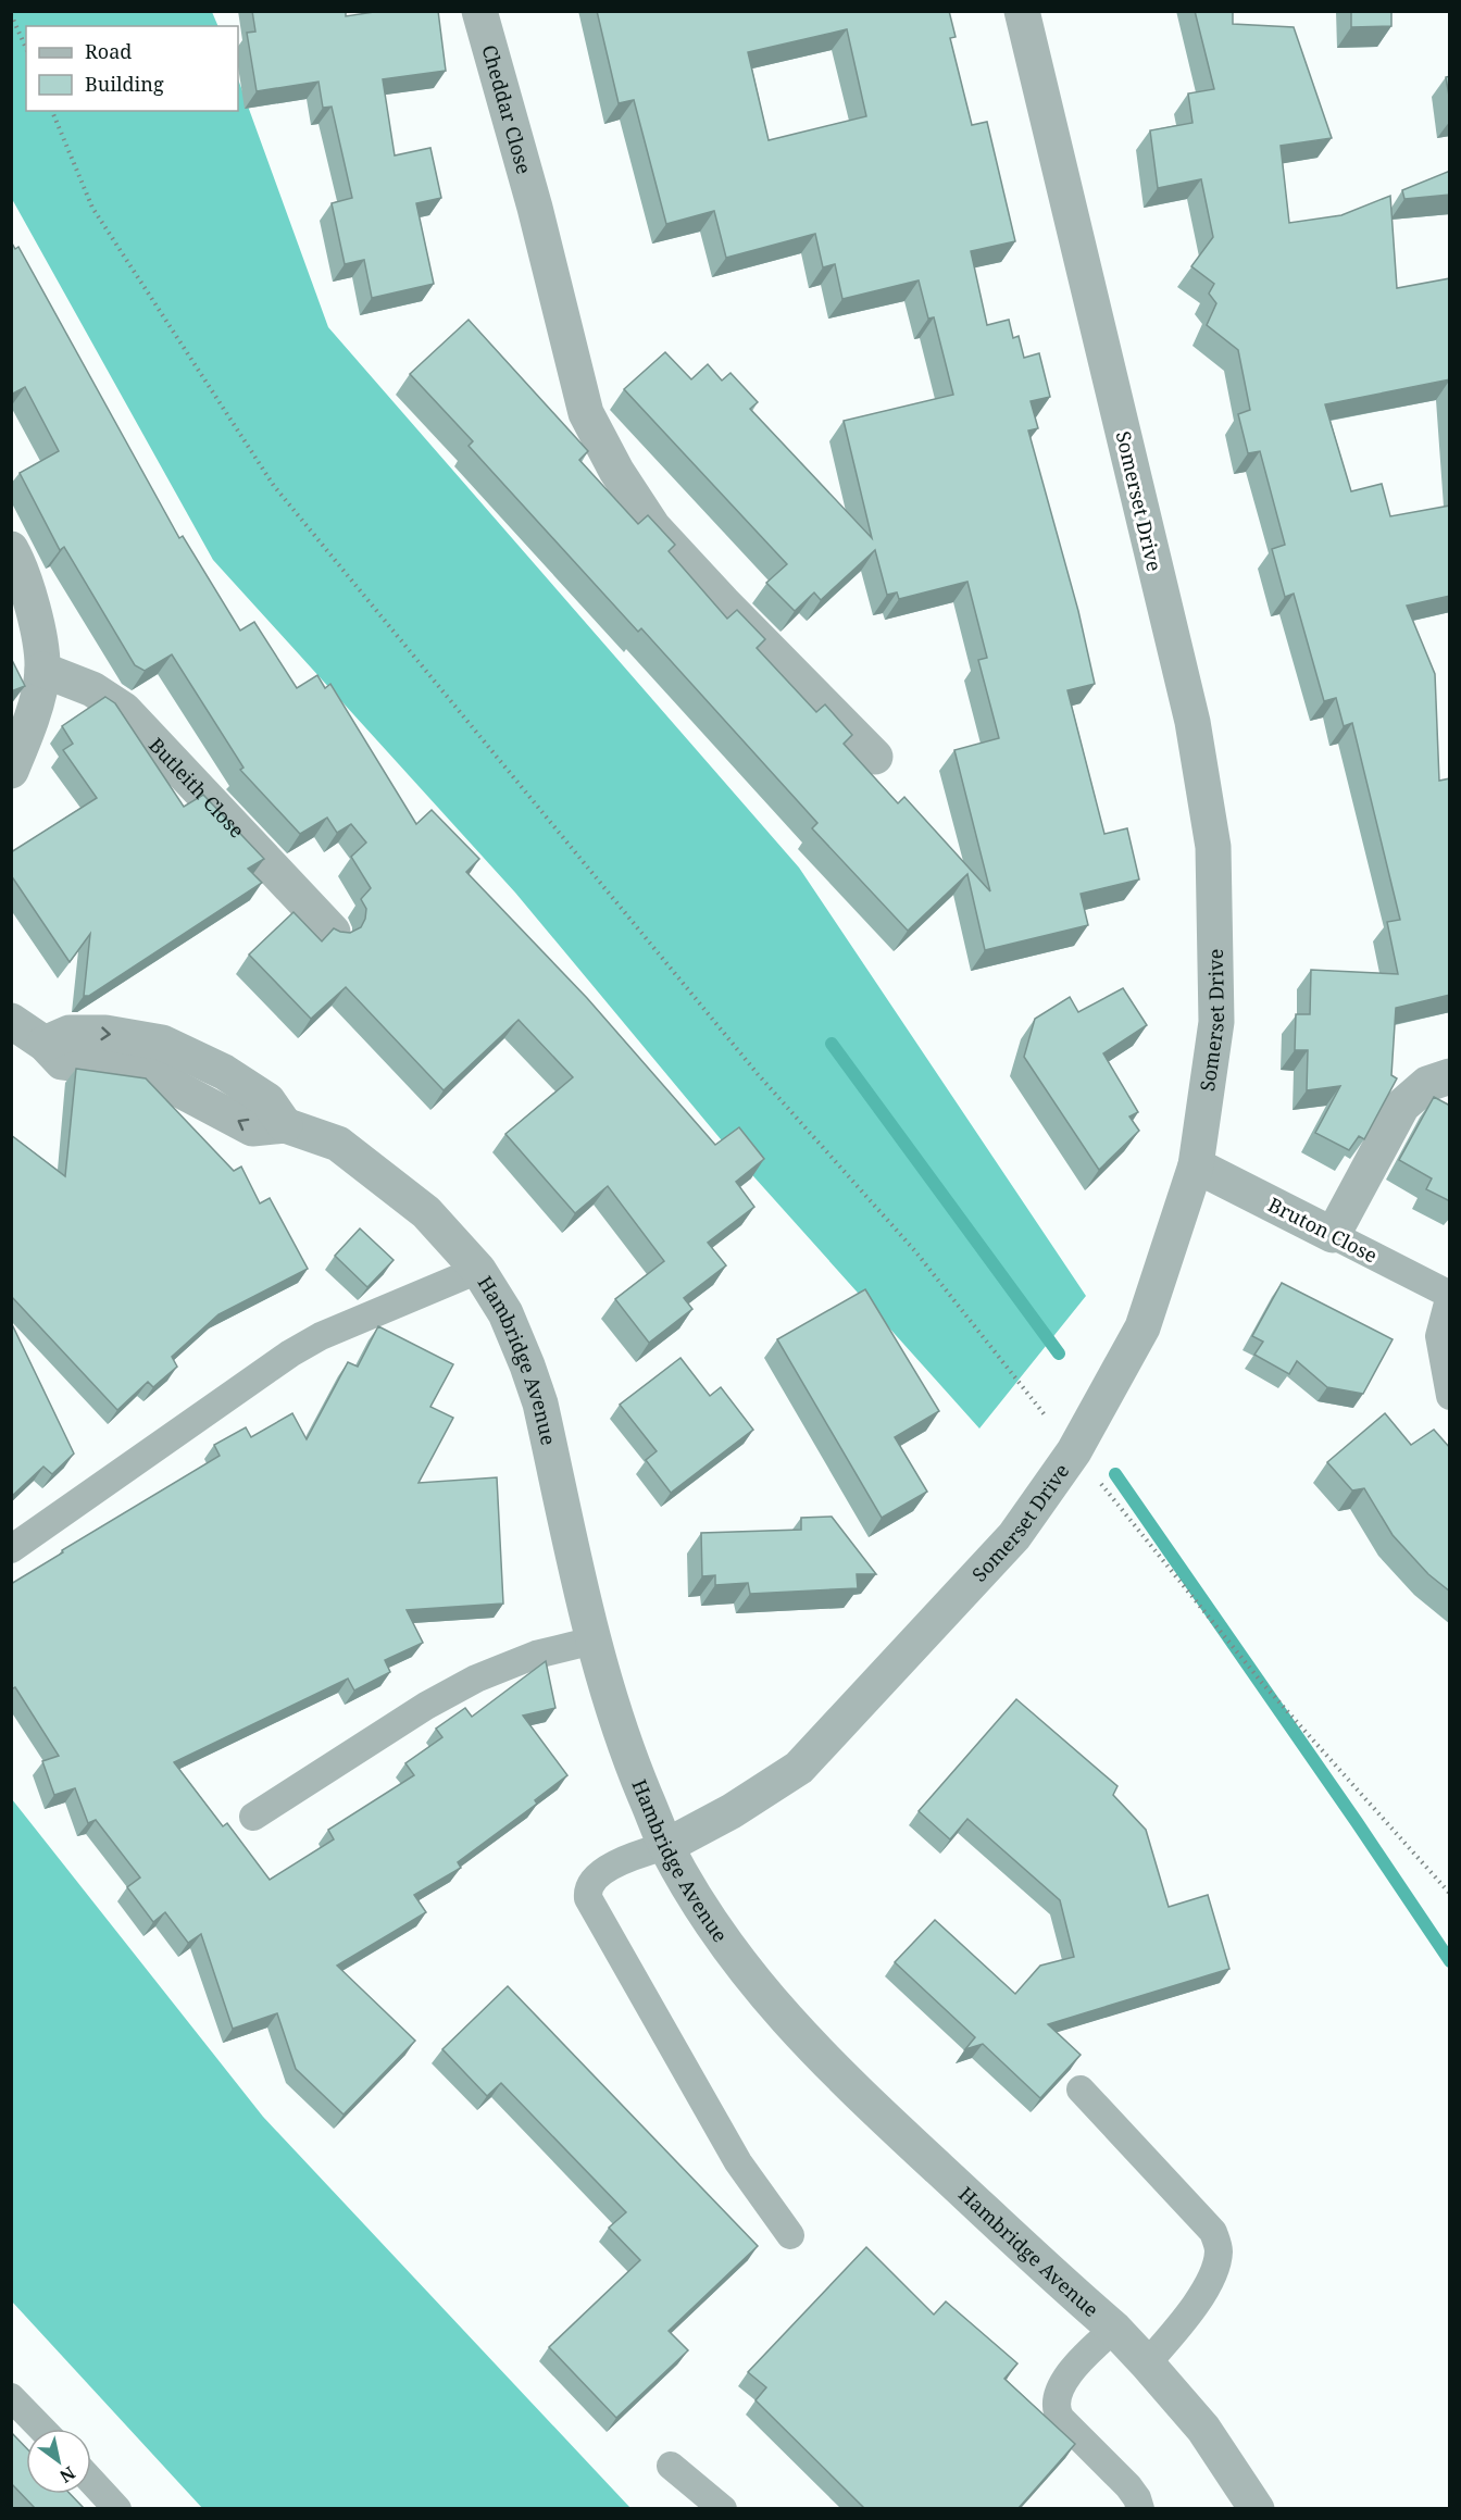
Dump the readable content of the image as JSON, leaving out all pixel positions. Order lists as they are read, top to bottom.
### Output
{
  "streets": {
    "street": [
      "Cheddar Close",
      "Somerset Drive",
      "Butleith Close",
      "Bruton Close",
      "Hambridge Avenue"
    ]
  },
  "crossings": [
    ["Somerset Drive", "Bruton Close"],
    ["Somerset Drive", "Hambridge Avenue"]
  ],
  "legend": ["Road", "Building"],
  "north": "bottom right"
}
